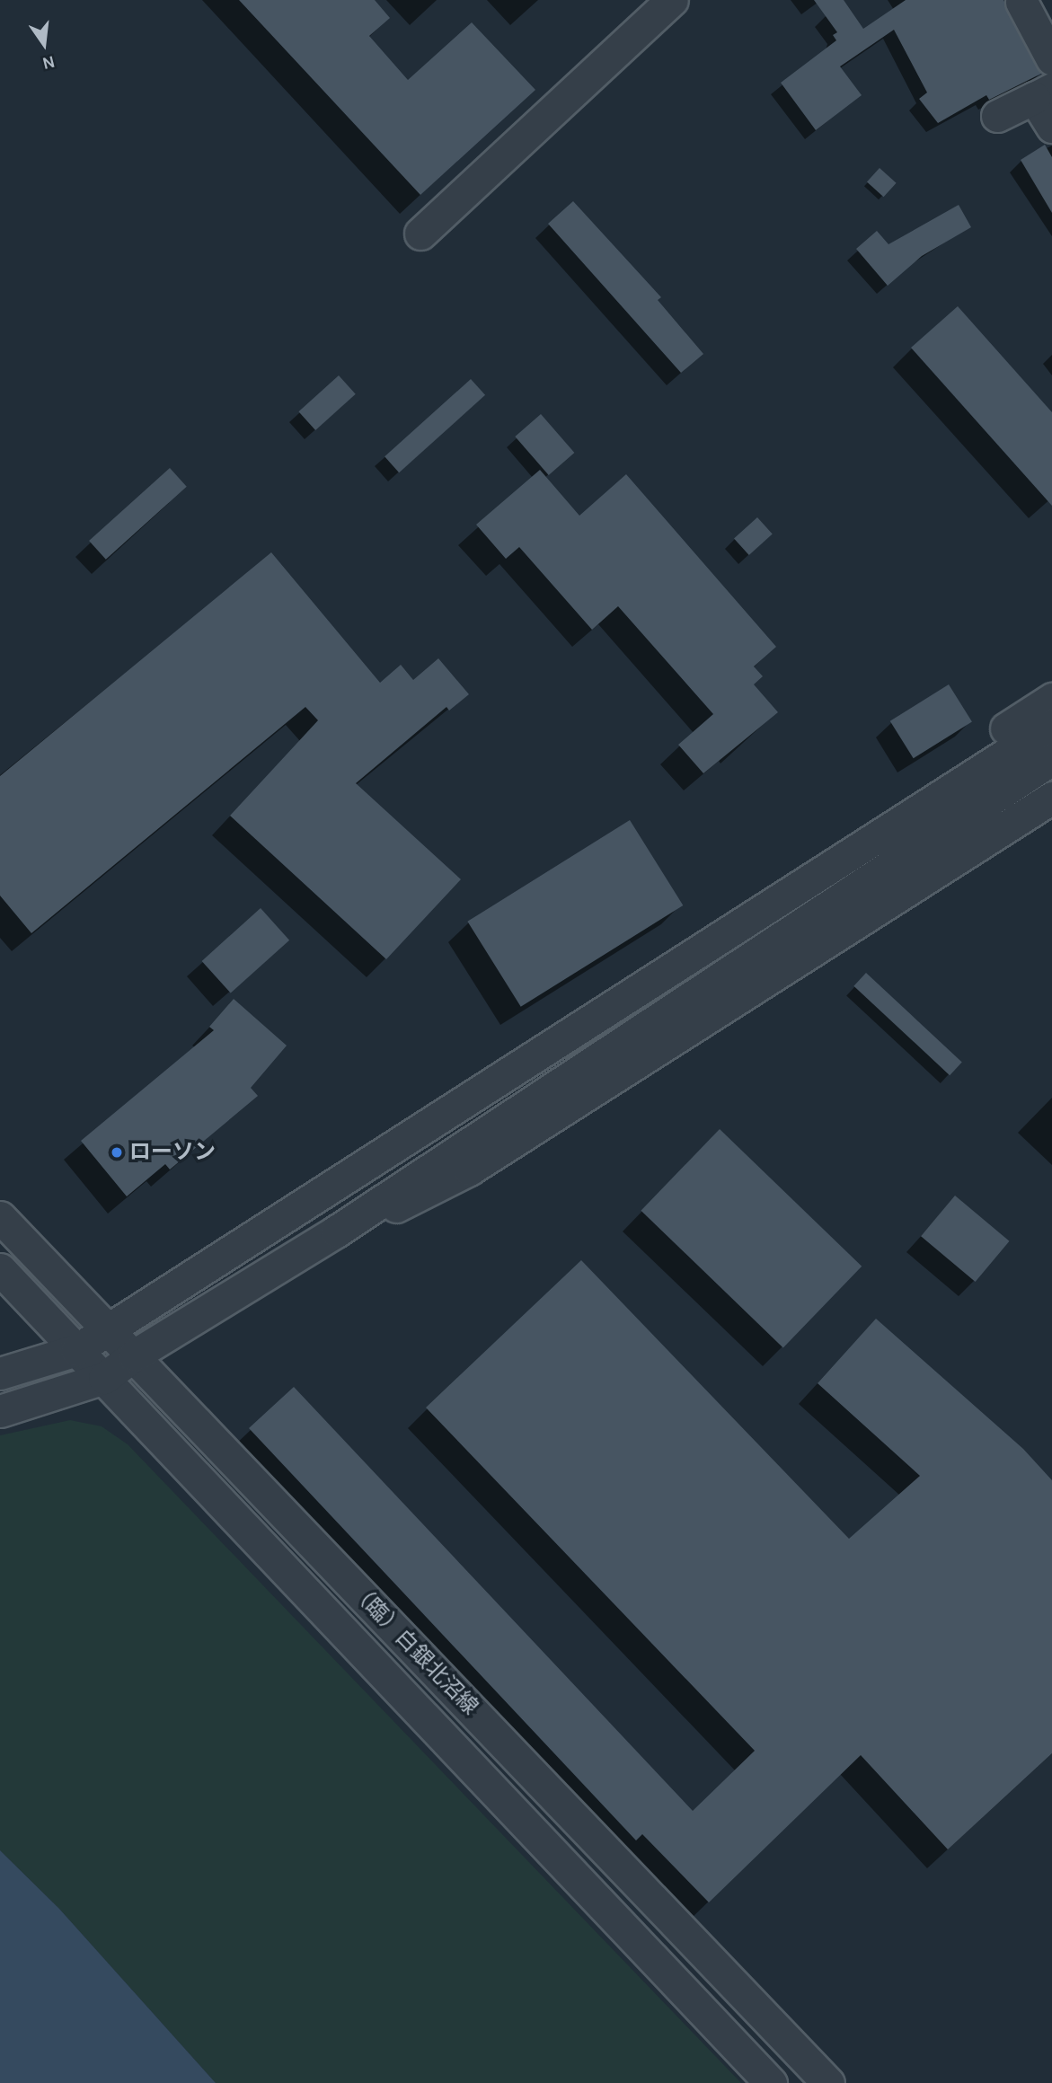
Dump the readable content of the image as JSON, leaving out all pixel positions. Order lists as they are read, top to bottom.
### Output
{
  "streets": {
    "street": ["（臨）白銀北沼線"]
  },
  "places": ["ローソン"],
  "north": "bottom"
}
